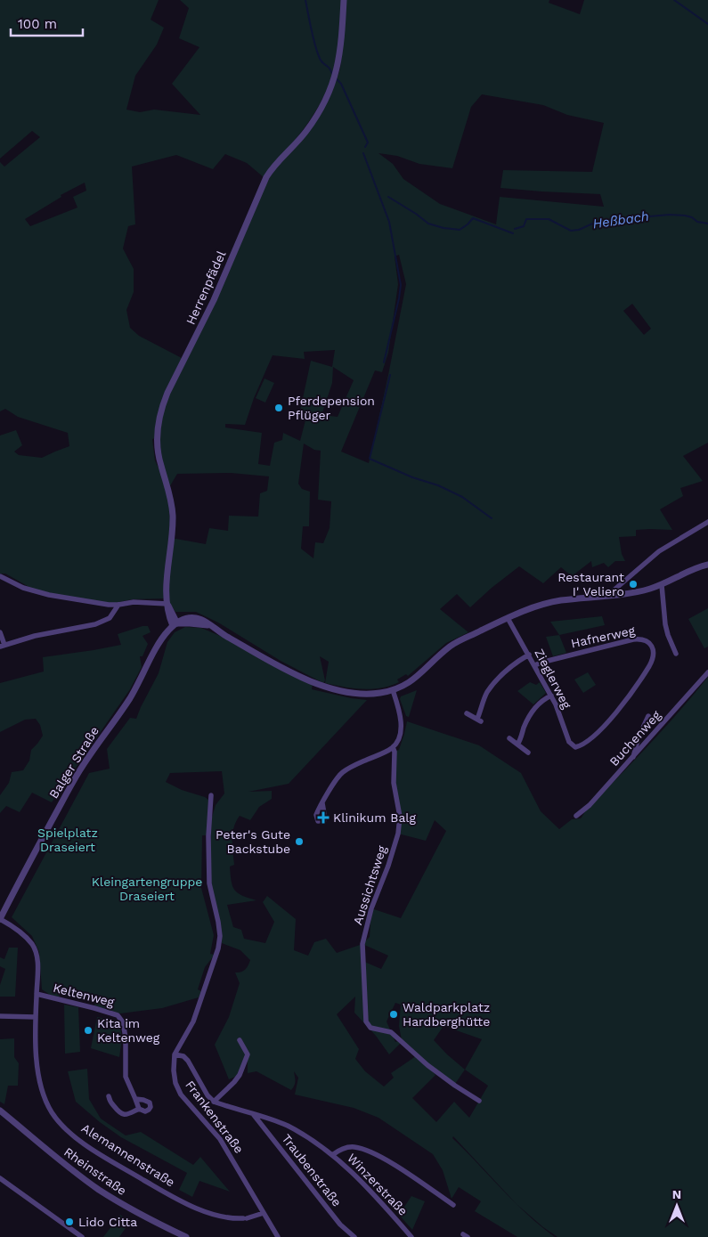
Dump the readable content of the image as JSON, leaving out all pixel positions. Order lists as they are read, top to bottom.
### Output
{
  "streets": {
    "street": [
      "Herrenpfädel",
      "Hafnerweg",
      "Zieglerweg",
      "Buchenweg",
      "Balger Straße",
      "Aussichtsweg",
      "Keltenweg",
      "Frankenstraße",
      "Alemannenstraße",
      "Traubenstraße",
      "Rheinstraße",
      "Winzerstraße"
    ]
  },
  "crossings": [
    ["Herrenpfädel", "Balger Straße"],
    ["Hafnerweg", "Zieglerweg"],
    ["Balger Straße", "Alemannenstraße"],
    ["Keltenweg", "Alemannenstraße"],
    ["Frankenstraße", "Alemannenstraße"],
    ["Traubenstraße", "Winzerstraße"]
  ],
  "water": ["Heßbach"],
  "parks": ["Spielplatz Draseiert", "Kleingartengruppe Draseiert"],
  "places": {
    "other": [
      "Pferdepension Pflüger",
      "Restaurant I' Veliero",
      "Peter's Gute Backstube",
      "Waldparkplatz Hardberghütte",
      "Kita im Keltenweg",
      "Lido Citta"
    ],
    "health": ["Klinikum Balg"]
  },
  "scale_bar": "100 m",
  "north": "top"
}
